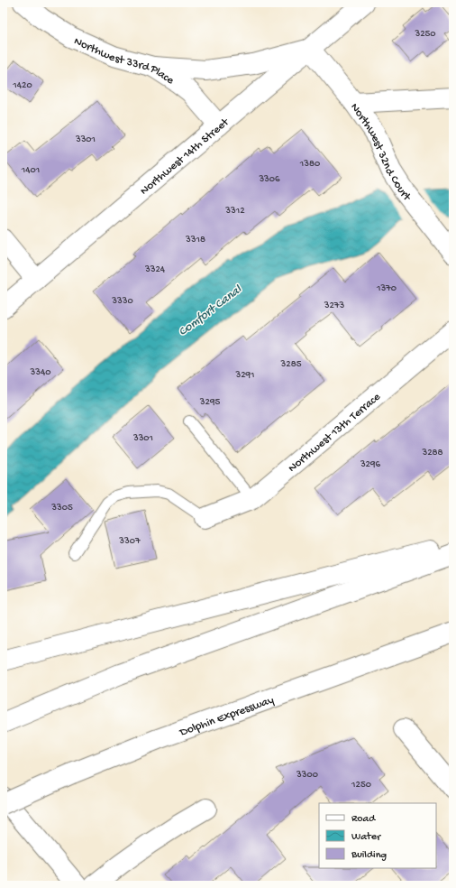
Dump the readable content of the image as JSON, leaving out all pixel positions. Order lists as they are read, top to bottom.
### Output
{
  "streets": {
    "main road": [
      "Northwest 33rd Place",
      "Northwest 32nd Court",
      "Northwest 14th Street",
      "Northwest 13th Terrace",
      "Dolphin Expressway"
    ]
  },
  "crossings": [
    ["Northwest 33rd Place", "Northwest 14th Street"],
    ["Northwest 32nd Court", "Northwest 14th Street"]
  ],
  "water": ["Comfort Canal"],
  "house_numbers": [
    "3250",
    "1420",
    "3301",
    "1380",
    "1401",
    "3306",
    "3312",
    "3318",
    "3324",
    "1370",
    "3330",
    "3273",
    "3285",
    "3340",
    "3291",
    "3295",
    "3301",
    "3288",
    "3296",
    "3305",
    "3307",
    "3300",
    "1250"
  ],
  "legend": ["Road", "Water", "Building"]
}
